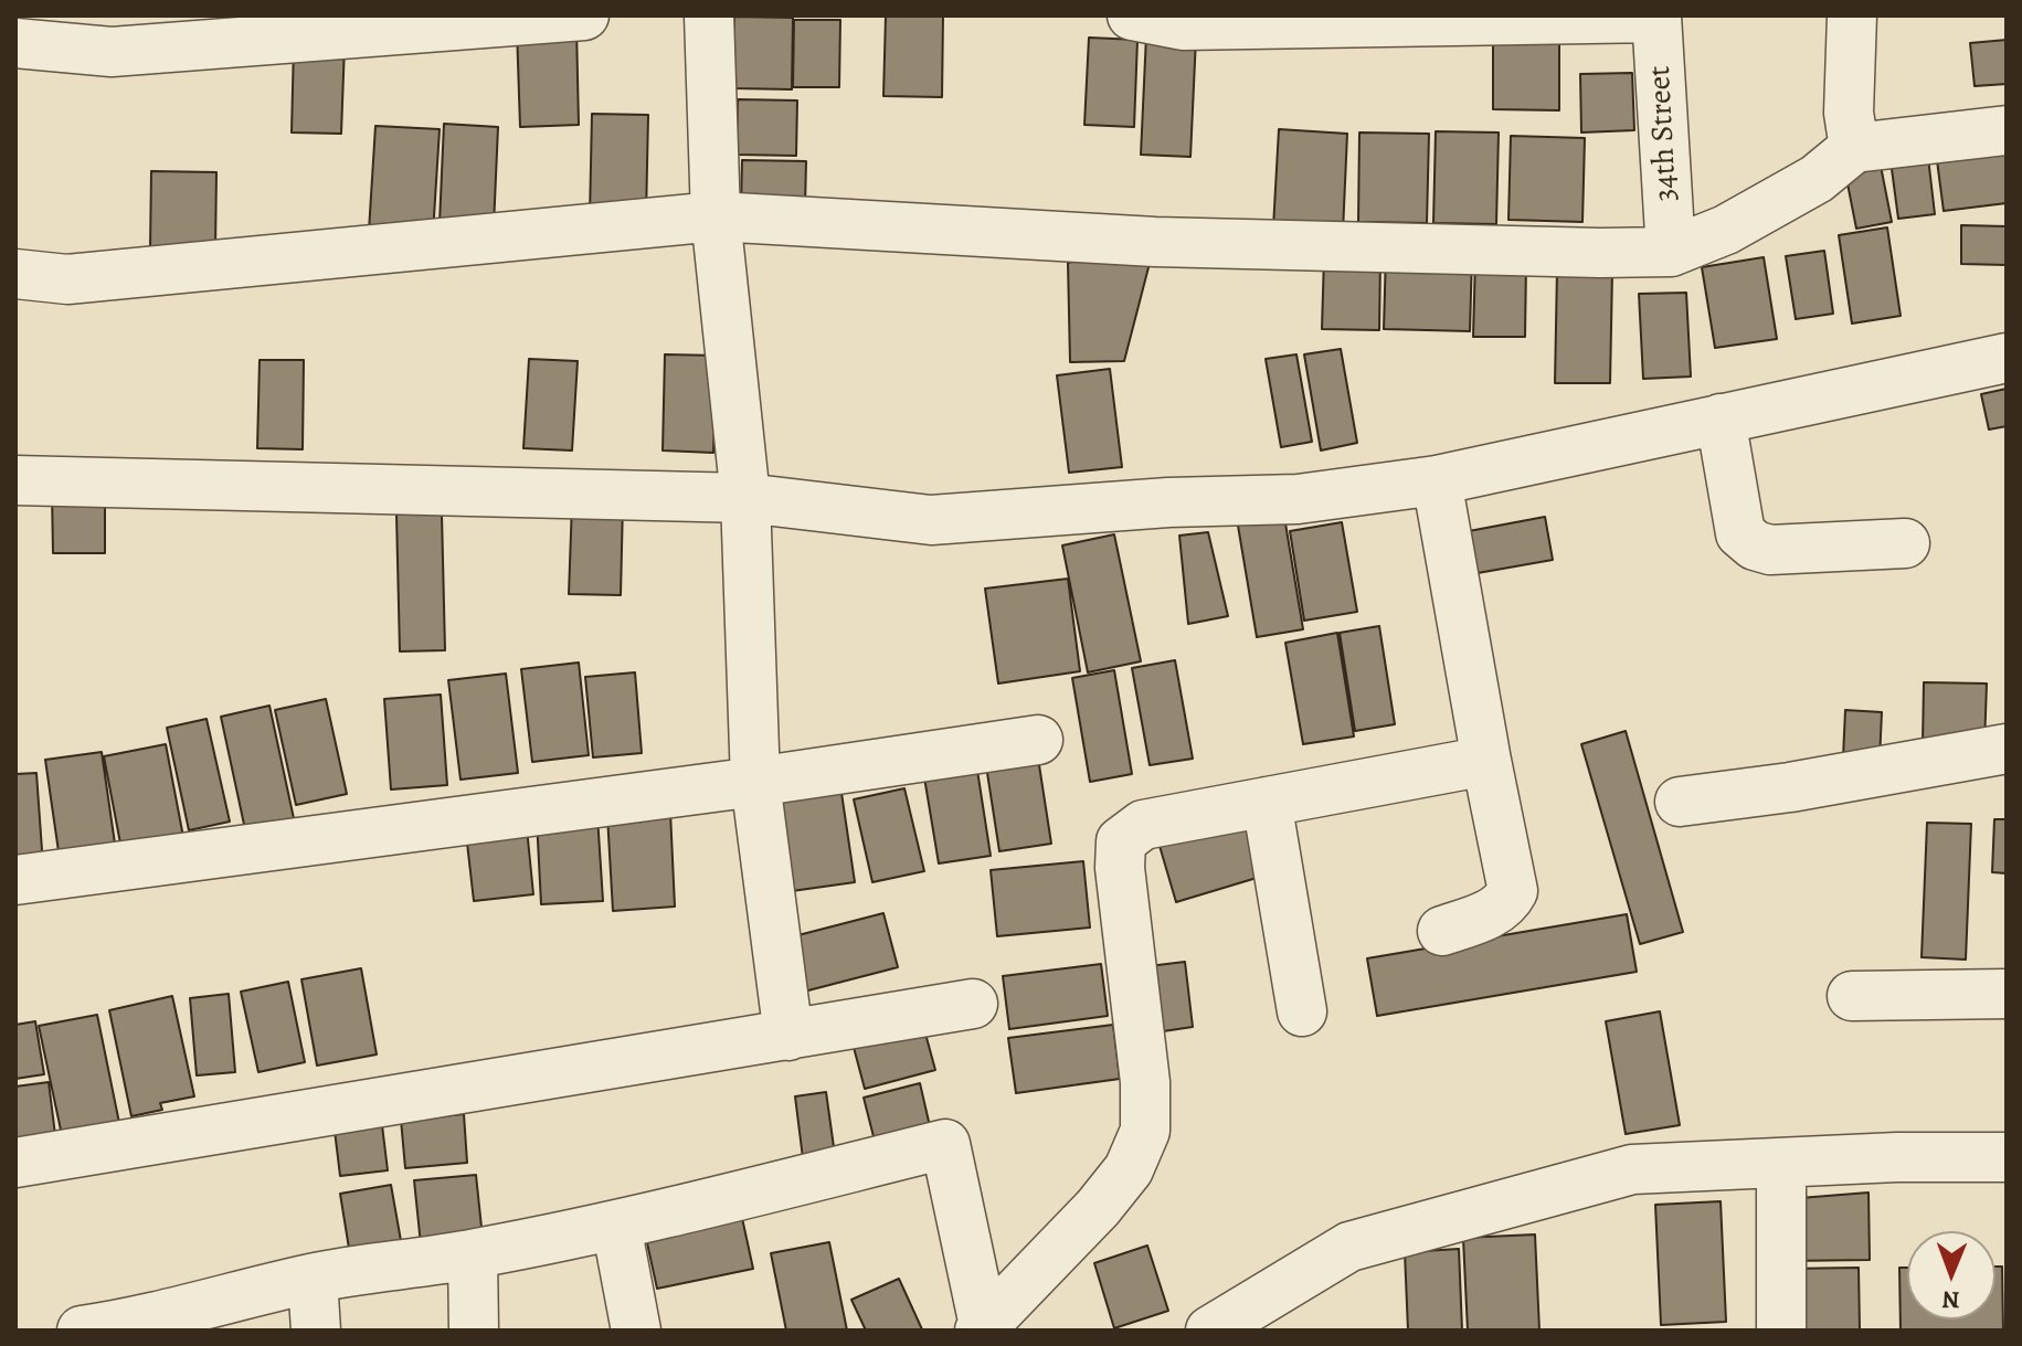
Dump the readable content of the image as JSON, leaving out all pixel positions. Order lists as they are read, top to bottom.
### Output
{
  "streets": {
    "street": ["34th Street"]
  },
  "north": "bottom"
}
